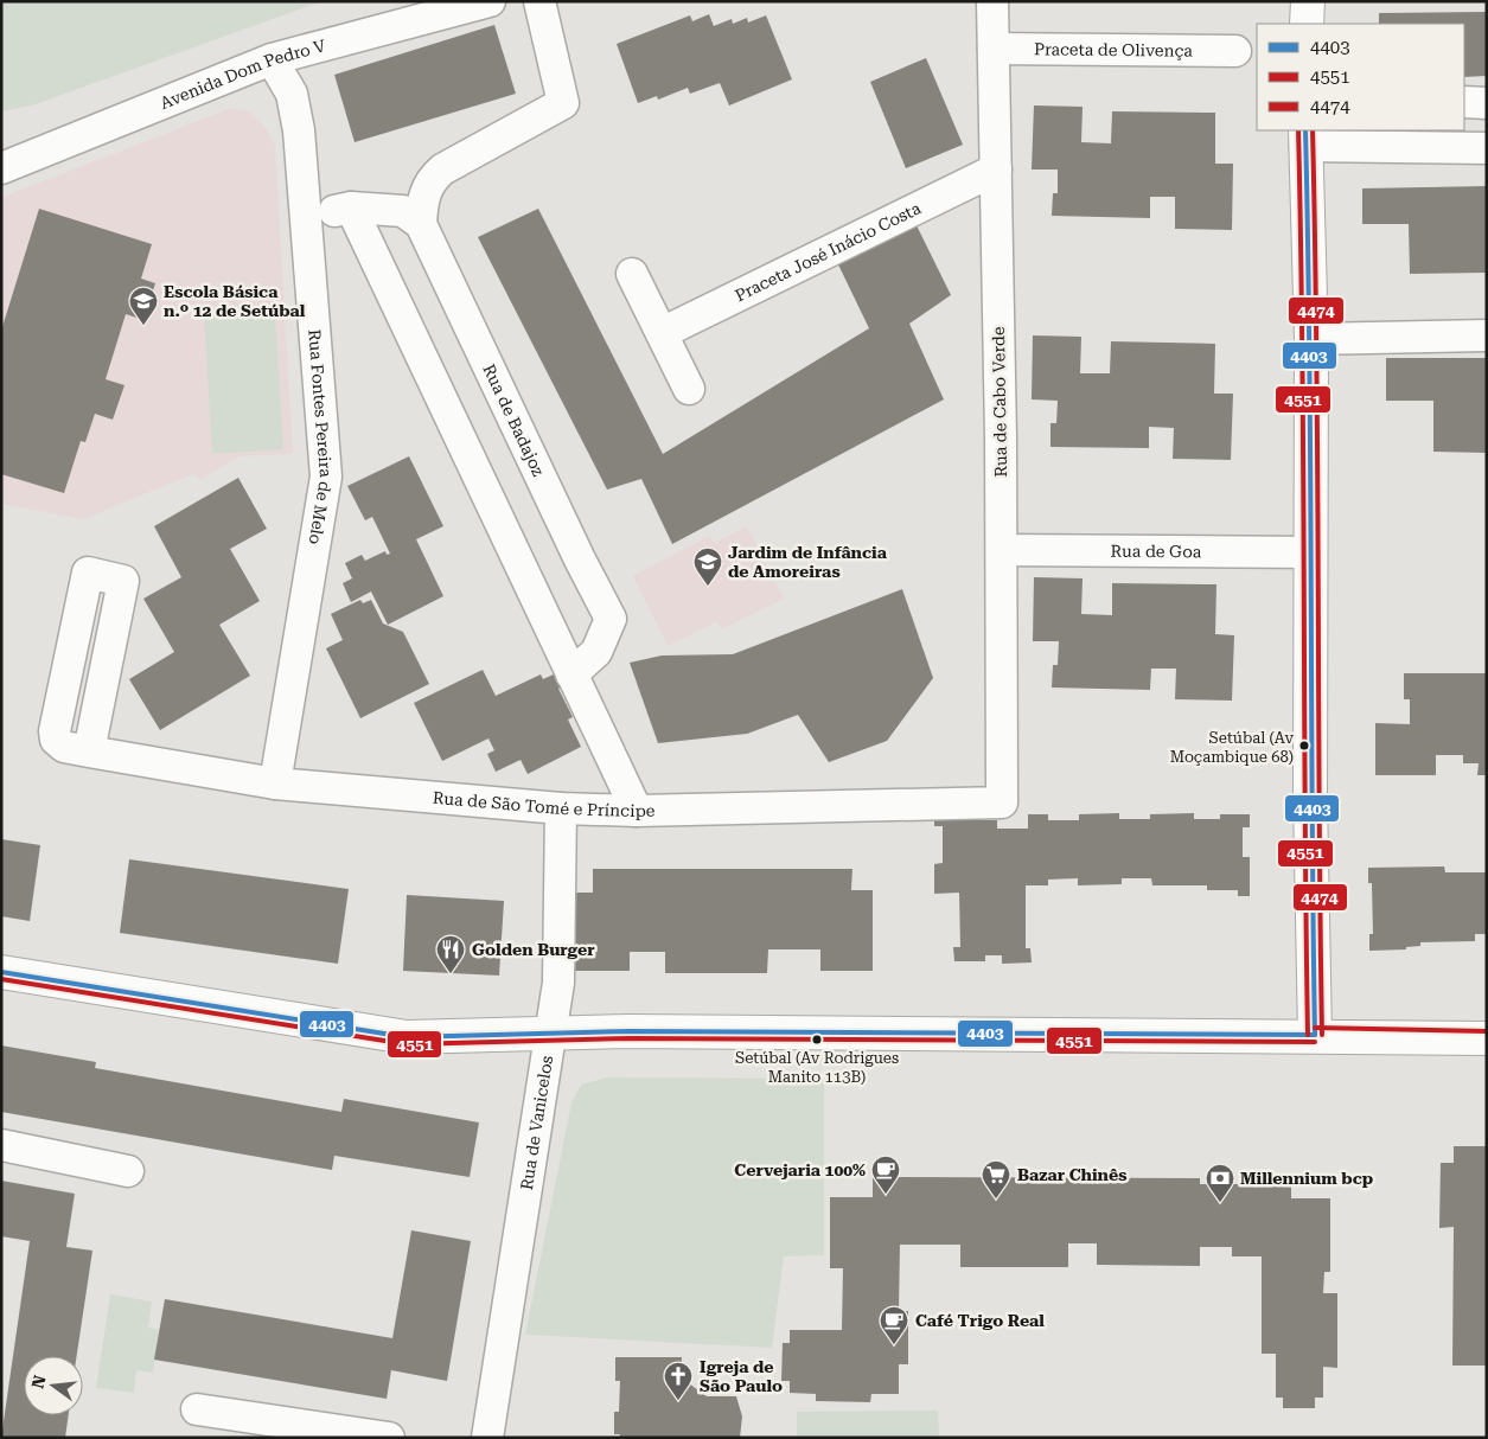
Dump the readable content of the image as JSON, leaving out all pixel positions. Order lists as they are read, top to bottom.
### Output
{
  "streets": {
    "street": [
      "Praceta de Olivença",
      "Avenida Dom Pedro V",
      "Praceta José Inácio Costa",
      "Rua de Cabo Verde",
      "Rua de Badajoz",
      "Rua Fontes Pereira de Melo",
      "Rua de Goa",
      "Rua de São Tomé e Príncipe",
      "Rua de Vanicelos"
    ]
  },
  "crossings": [
    ["Praceta de Olivença", "Rua de Cabo Verde"],
    ["Avenida Dom Pedro V", "Rua Fontes Pereira de Melo"],
    ["Praceta José Inácio Costa", "Rua de Cabo Verde"],
    ["Rua de Cabo Verde", "Rua de Goa"],
    ["Rua de Cabo Verde", "Rua de São Tomé e Príncipe"],
    ["Rua Fontes Pereira de Melo", "Rua de São Tomé e Príncipe"],
    ["Rua de São Tomé e Príncipe", "Rua de Vanicelos"]
  ],
  "places": {
    "school or university": ["Escola Básica n.º 12 de Setúbal", "Jardim de Infância de Amoreiras"],
    "other": ["Setúbal (Av Moçambique 68)", "Setúbal (Av Rodrigues Manito 113B)"],
    "restaurant": ["Golden Burger"],
    "cafe": ["Cervejaria 100%", "Café Trigo Real"],
    "supermarket": ["Bazar Chinês"],
    "bank": ["Millennium bcp"],
    "church": ["Igreja de São Paulo"]
  },
  "lines": ["transit line 4403", "transit line 4551", "transit line 4474"],
  "legend": ["4403", "4551", "4474"],
  "north": "left"
}
